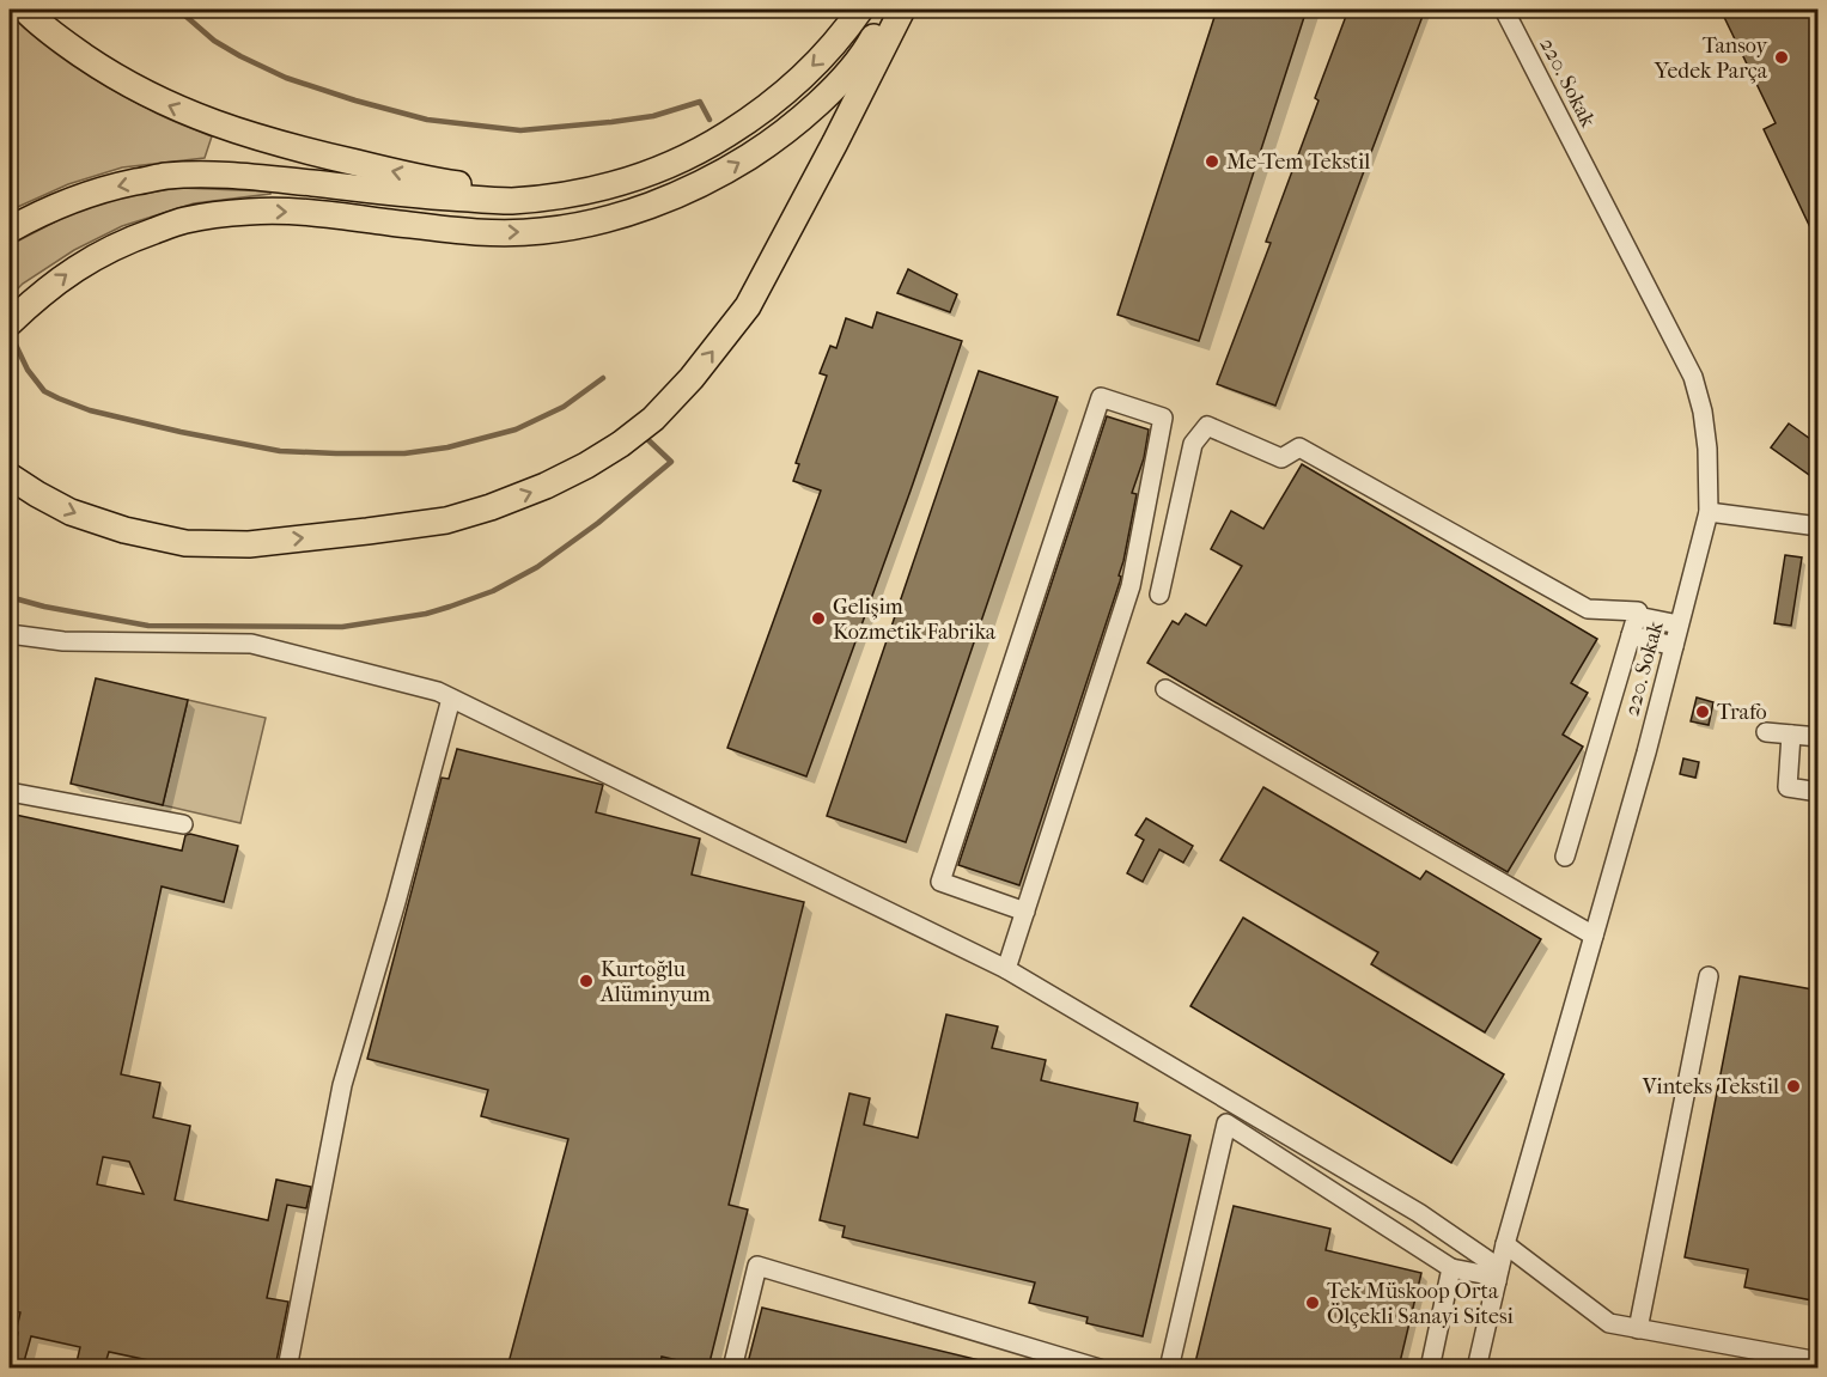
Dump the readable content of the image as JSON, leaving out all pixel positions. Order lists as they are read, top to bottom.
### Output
{
  "streets": {
    "street": ["220. Sokak"]
  },
  "places": [
    "Tansoy Yedek Parça",
    "Me-Tem Tekstil",
    "Gelişim Kozmetik Fabrika",
    "Trafo",
    "Kurtoğlu Alüminyum",
    "Vinteks Tekstil",
    "Tek Müskoop Orta Ölçekli Sanayi Sitesi"
  ]
}
